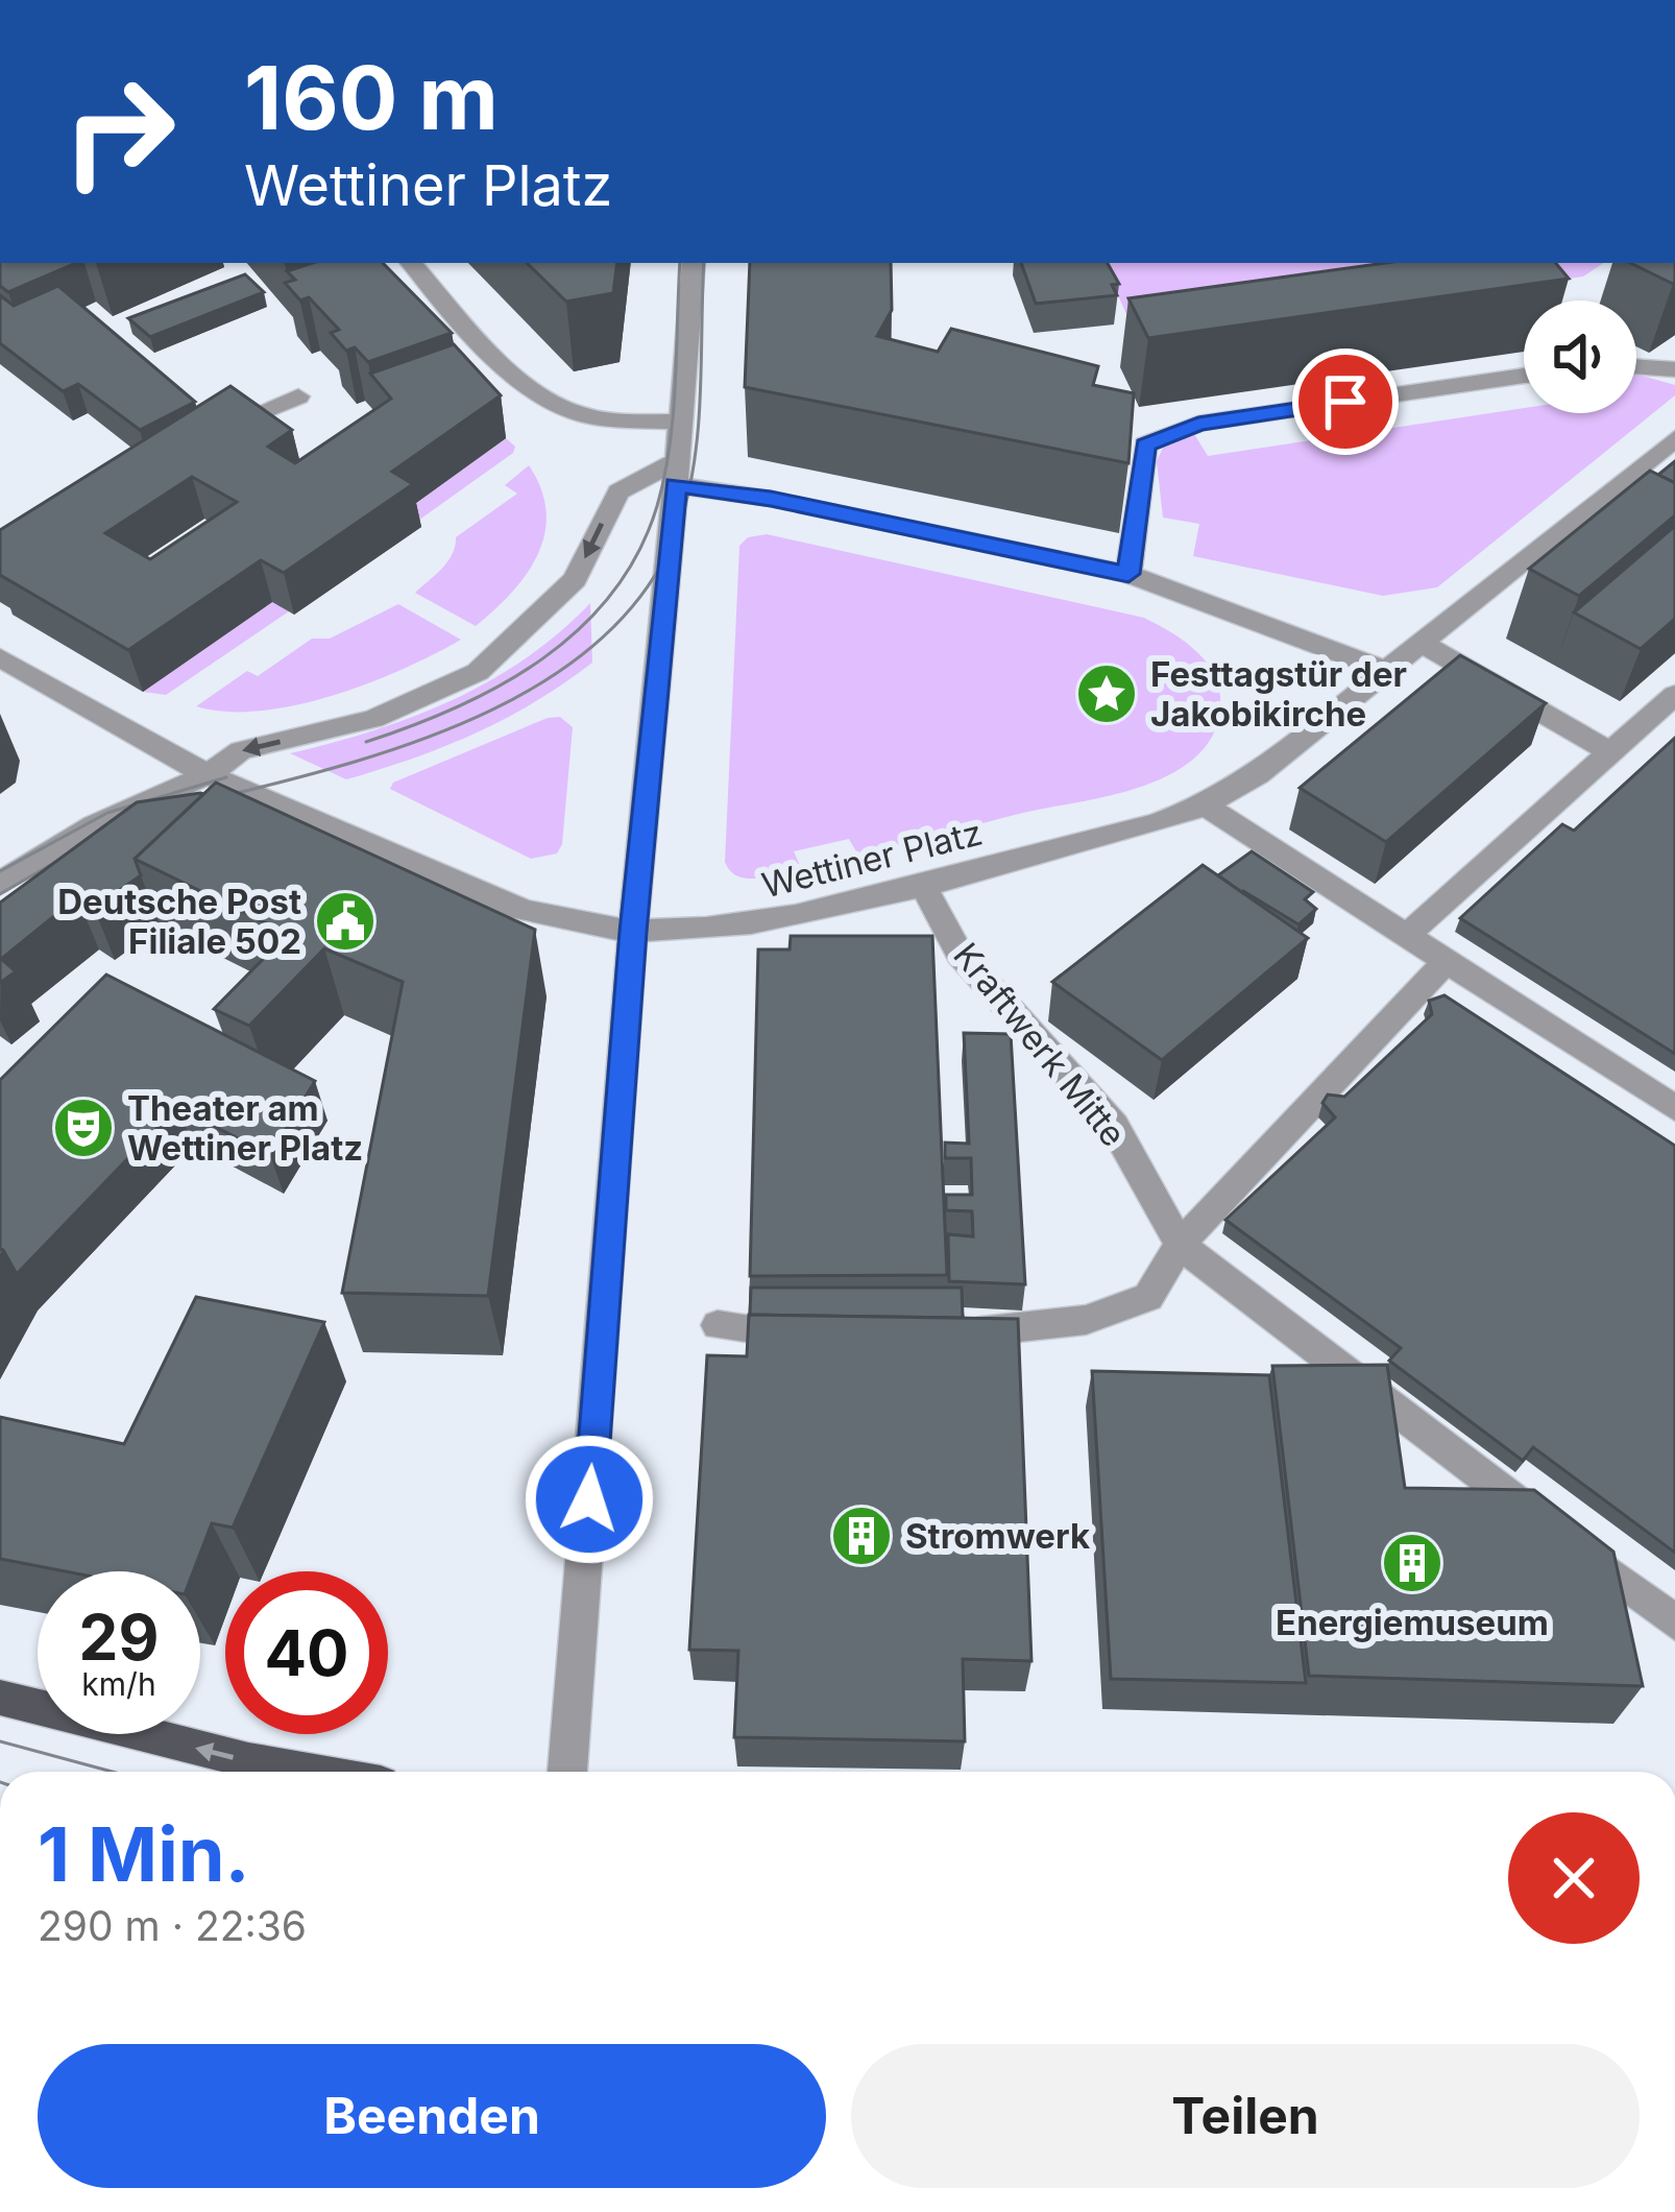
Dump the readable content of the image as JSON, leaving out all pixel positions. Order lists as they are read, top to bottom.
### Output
{
  "streets": {
    "street": ["Wettiner Platz", "Kraftwerk Mitte"]
  },
  "crossings": [
    ["Wettiner Platz", "Kraftwerk Mitte"]
  ],
  "places": {
    "place": ["Festtagstür der Jakobikirche"],
    "public building": ["Deutsche Post Filiale 502"],
    "theatre": ["Theater am Wettiner Platz"],
    "building": ["Stromwerk", "Energiemuseum"]
  },
  "page": {
    "turn": ["160 m", "Wettiner Platz"],
    "speed": "29 km/h",
    "limit": "40",
    "heading": ["1 Min.", "290 m · 22:36"],
    "buttons": ["Beenden", "Teilen"]
  }
}
